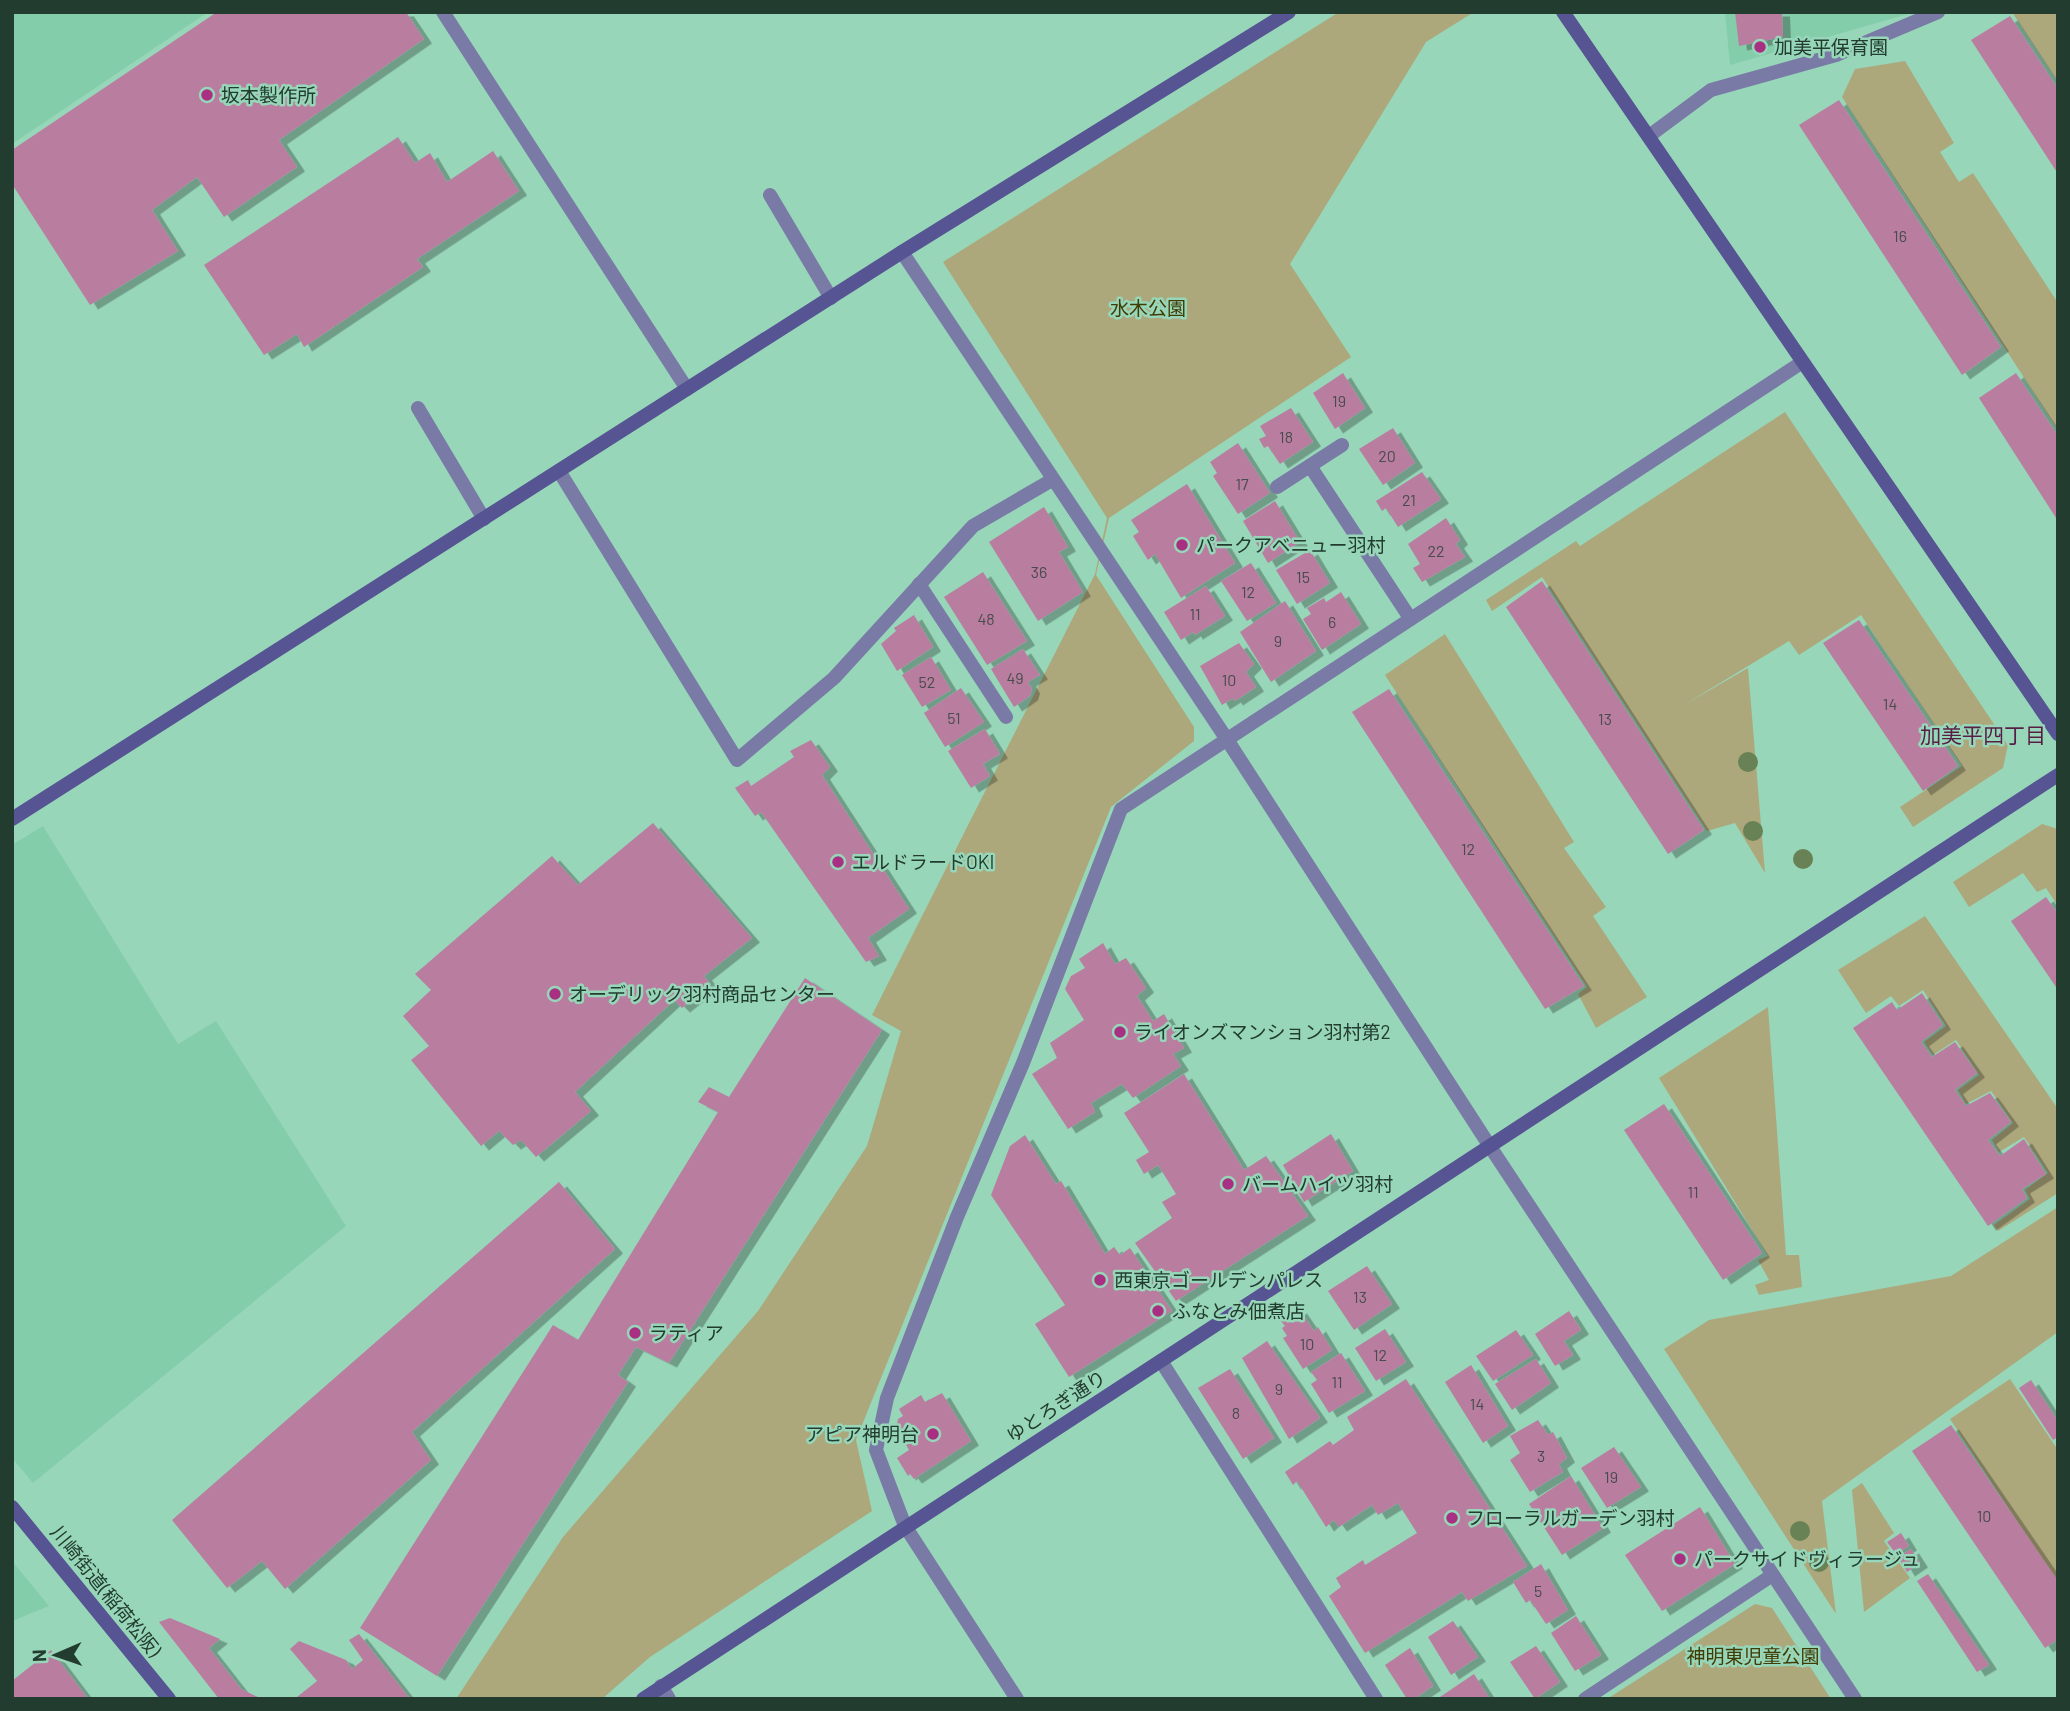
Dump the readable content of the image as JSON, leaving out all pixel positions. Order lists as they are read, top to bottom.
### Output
{
  "streets": {
    "street": ["ゆとろぎ通り", "川崎街道(稲荷松阪)"]
  },
  "districts": ["加美平四丁目"],
  "parks": ["水木公園", "神明東児童公園"],
  "places": [
    "加美平保育園",
    "坂本製作所",
    "パークアベニュー羽村",
    "エルドラードOKI",
    "オーデリック羽村商品センター",
    "ライオンズマンション羽村第2",
    "バームハイツ羽村",
    "西東京ゴールデンパレス",
    "ふなとみ佃煮店",
    "ラティア",
    "アピア神明台",
    "フローラルガーデン羽村",
    "パークサイドヴィラージュ"
  ],
  "house_numbers": [
    "16",
    "19",
    "18",
    "20",
    "17",
    "21",
    "22",
    "36",
    "15",
    "12",
    "11",
    "48",
    "6",
    "9",
    "49",
    "10",
    "52",
    "14",
    "51",
    "13",
    "12",
    "11",
    "13",
    "10",
    "12",
    "11",
    "9",
    "14",
    "8",
    "3",
    "19",
    "10",
    "5"
  ],
  "north": "left"
}
